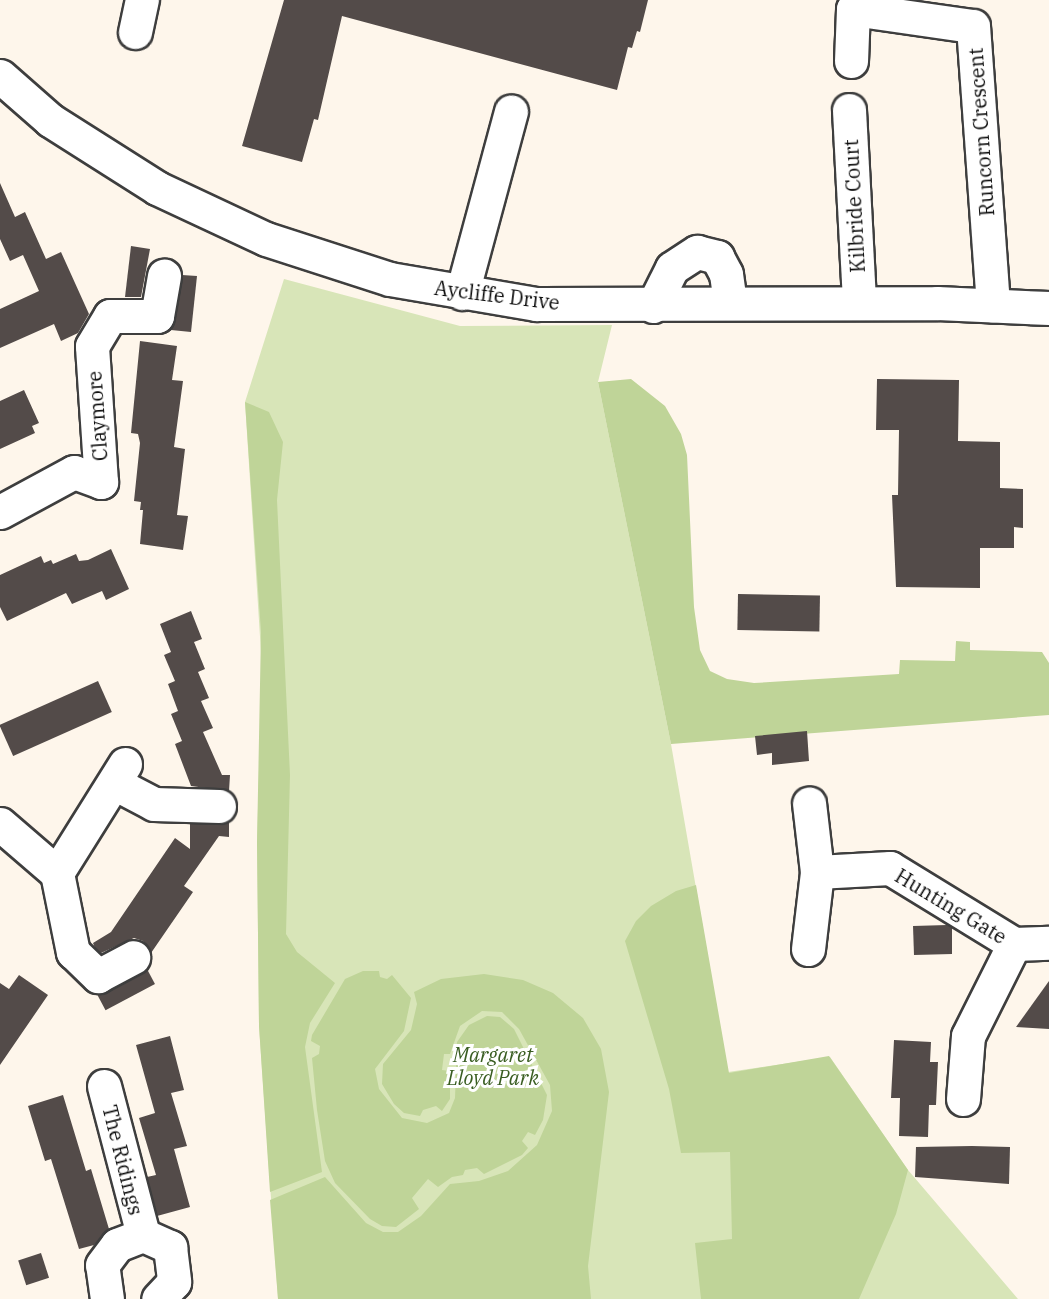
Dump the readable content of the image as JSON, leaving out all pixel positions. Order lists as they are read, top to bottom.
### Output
{
  "streets": {
    "street": [
      "Runcorn Crescent",
      "Kilbride Court",
      "Aycliffe Drive",
      "Claymore",
      "Hunting Gate",
      "The Ridings"
    ]
  },
  "crossings": [
    ["Runcorn Crescent", "Aycliffe Drive"],
    ["Kilbride Court", "Aycliffe Drive"]
  ],
  "parks": ["Margaret Lloyd Park"]
}
